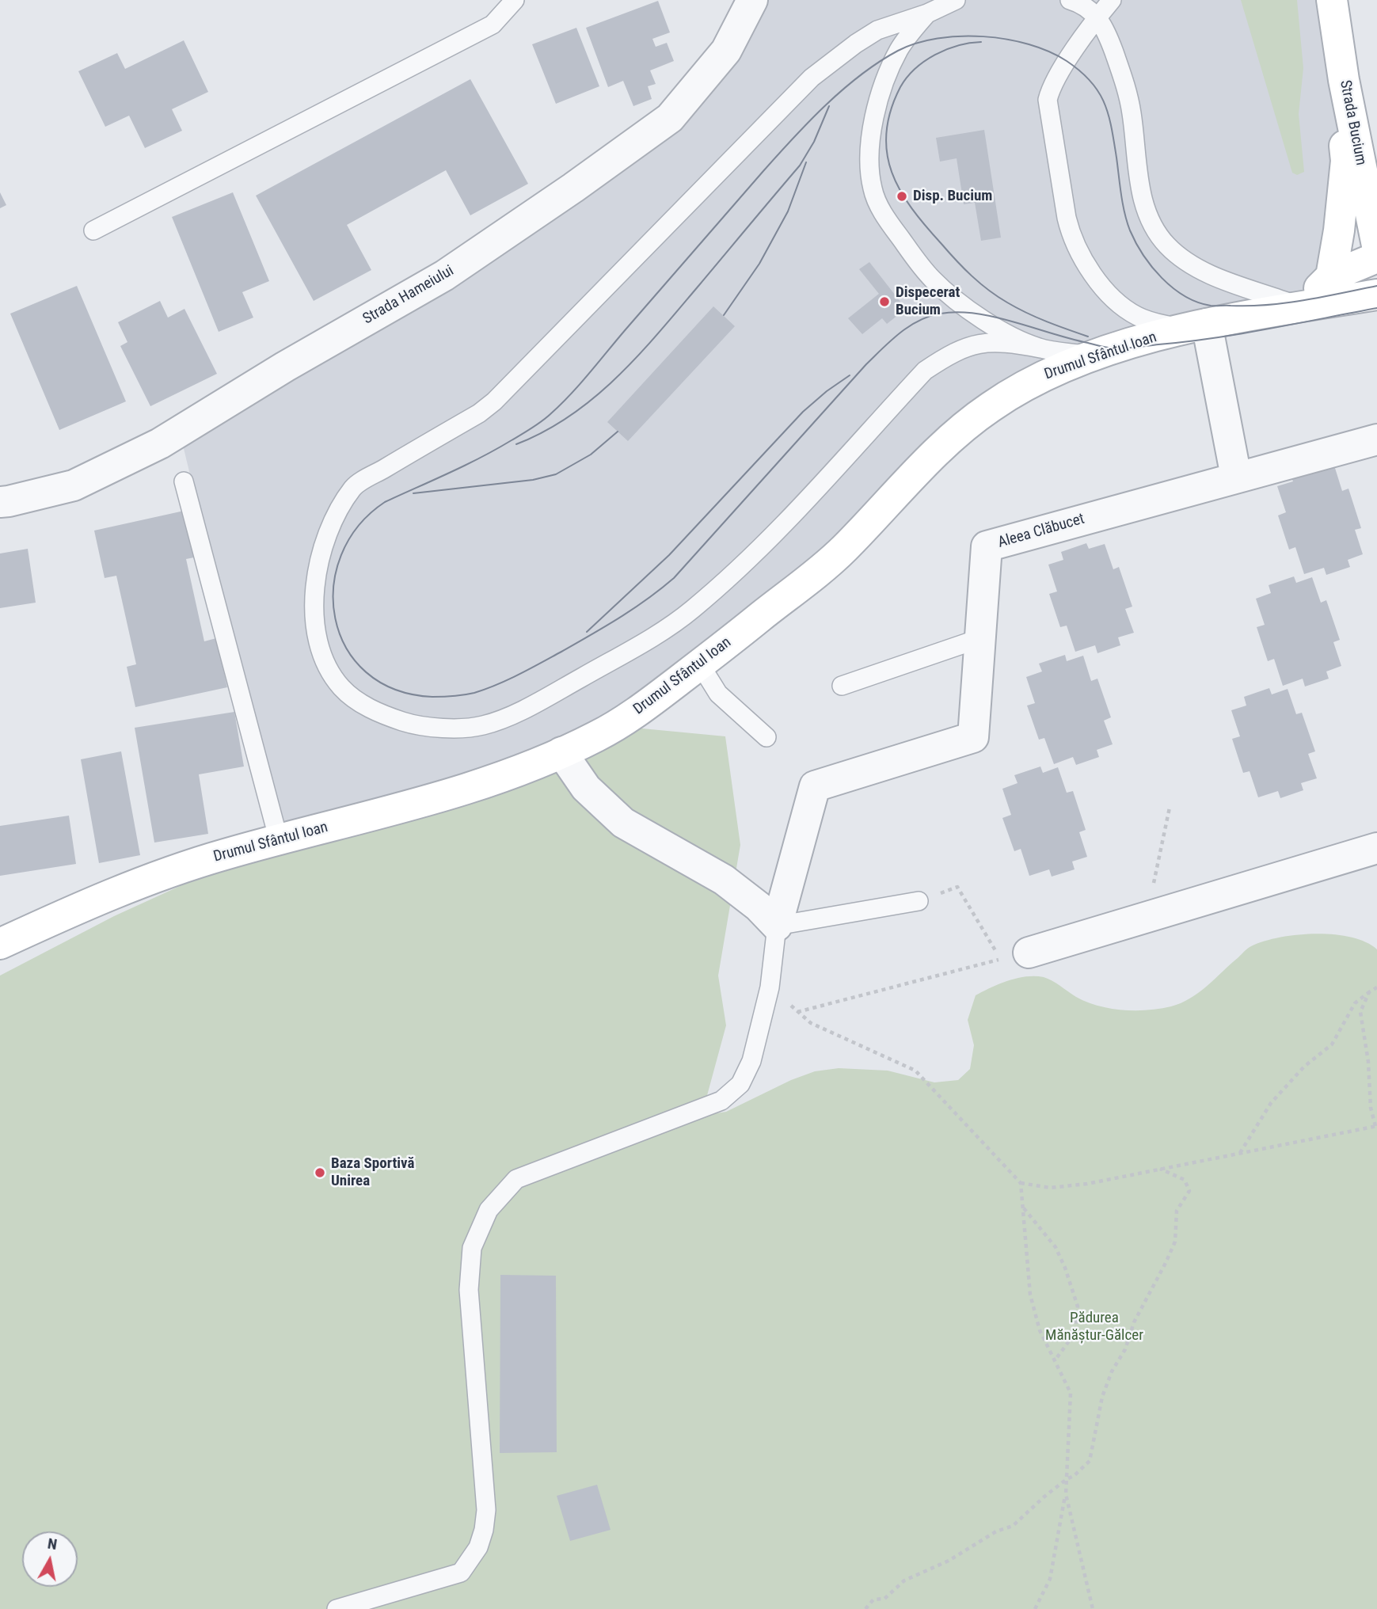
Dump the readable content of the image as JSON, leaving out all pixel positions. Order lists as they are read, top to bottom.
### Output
{
  "streets": {
    "main road": ["Strada Bucium", "Drumul Sfântul Ioan"],
    "street": ["Strada Hameiului", "Aleea Clăbucet"]
  },
  "parks": ["Pădurea Mănăștur-Gălcer"],
  "places": ["Disp. Bucium", "Dispecerat Bucium", "Baza Sportivă Unirea"],
  "north": "top"
}
